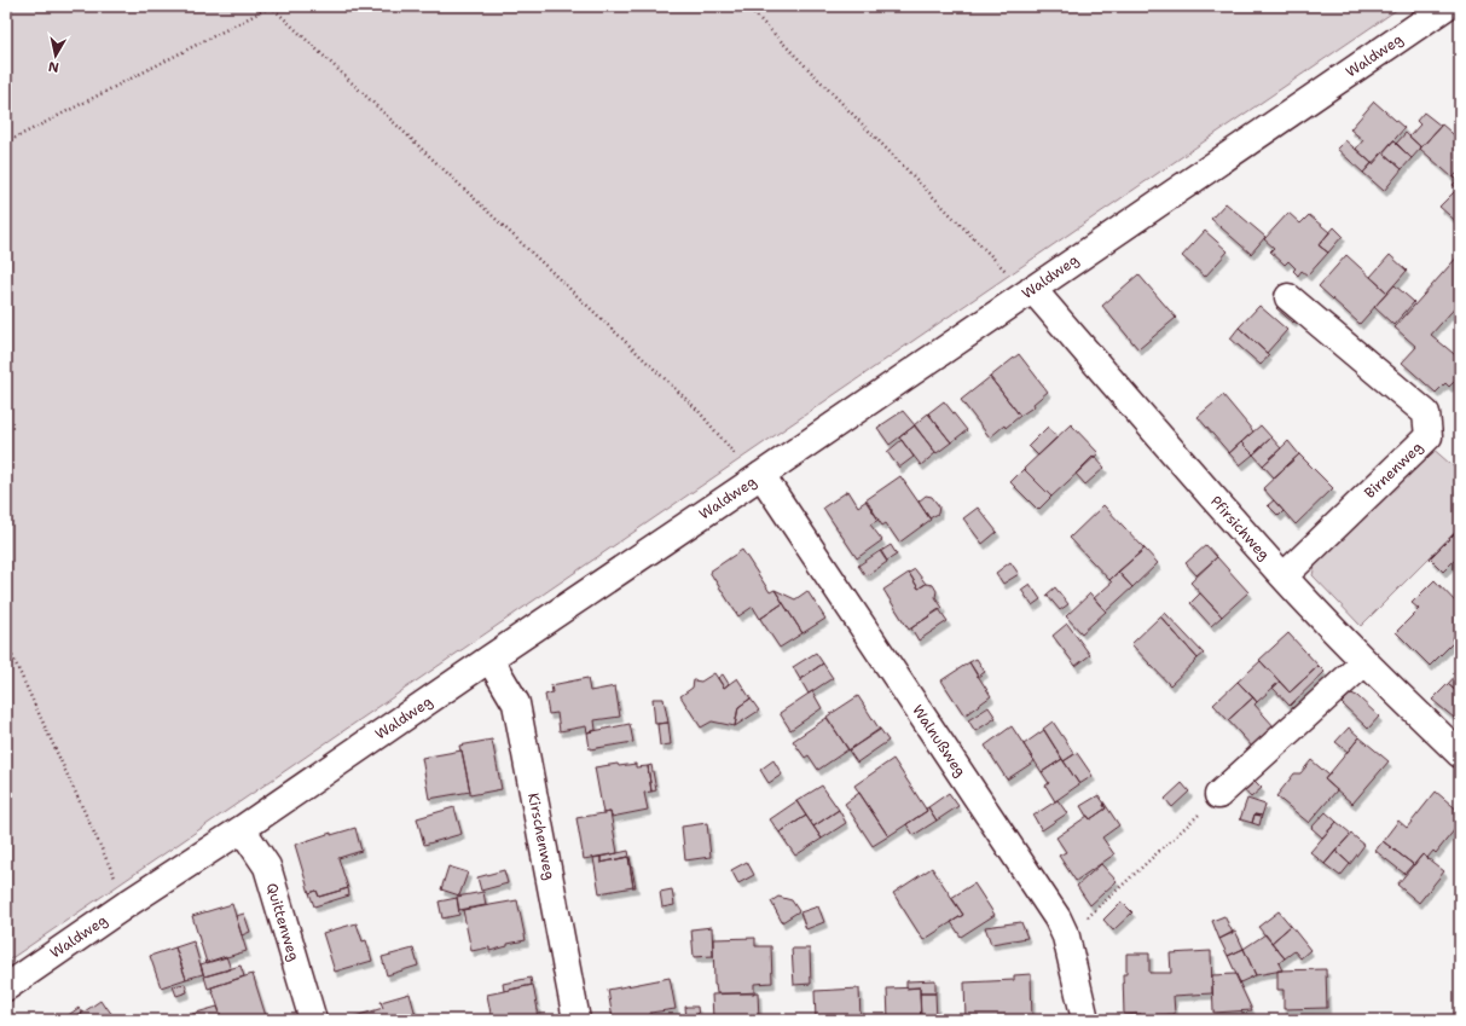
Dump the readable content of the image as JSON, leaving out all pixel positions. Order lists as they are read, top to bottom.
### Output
{
  "streets": {
    "street": [
      "Waldweg",
      "Birnenweg",
      "Pfirsichweg",
      "Walnußweg",
      "Kirschenweg",
      "Quittenweg"
    ]
  },
  "crossings": [
    ["Waldweg", "Pfirsichweg"],
    ["Waldweg", "Walnußweg"],
    ["Waldweg", "Kirschenweg"],
    ["Waldweg", "Quittenweg"],
    ["Birnenweg", "Pfirsichweg"]
  ],
  "north": "bottom"
}
